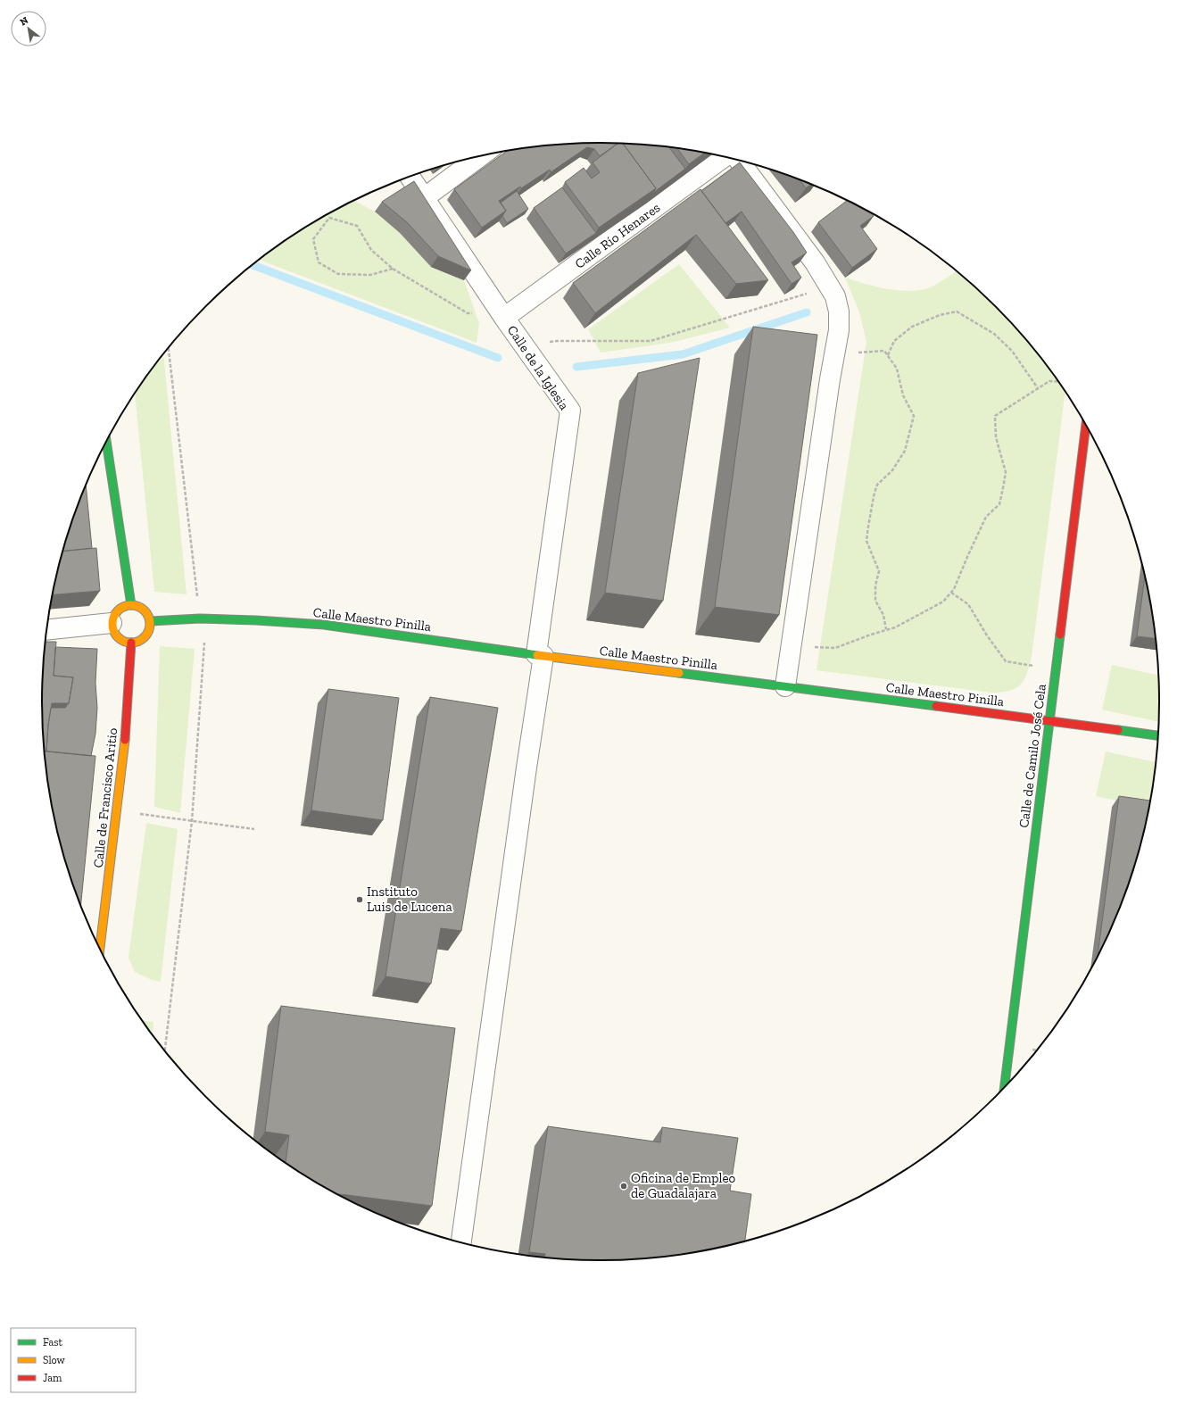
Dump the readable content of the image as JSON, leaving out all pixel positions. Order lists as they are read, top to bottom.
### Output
{
  "streets": {
    "street": [
      "Calle Río Henares",
      "Calle de la Iglesia",
      "Calle Maestro Pinilla",
      "Calle de Camilo José Cela",
      "Calle de Francisco Aritio"
    ]
  },
  "crossings": [
    ["Calle Río Henares", "Calle de la Iglesia"],
    ["Calle de la Iglesia", "Calle Maestro Pinilla"],
    ["Calle Maestro Pinilla", "Calle de Camilo José Cela"],
    ["Calle Maestro Pinilla", "Calle de Francisco Aritio"]
  ],
  "places": ["Instituto Luis de Lucena", "Oficina de Empleo de Guadalajara"],
  "legend": ["Fast", "Slow", "Jam"],
  "north": "top left"
}
